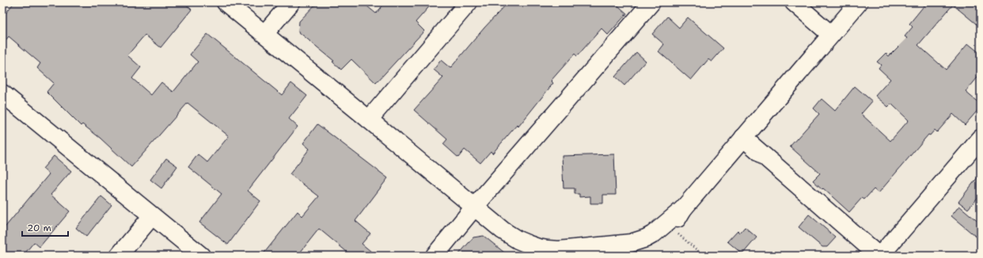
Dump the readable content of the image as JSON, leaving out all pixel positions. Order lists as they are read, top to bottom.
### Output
{
  "scale_bar": "20 m"
}
